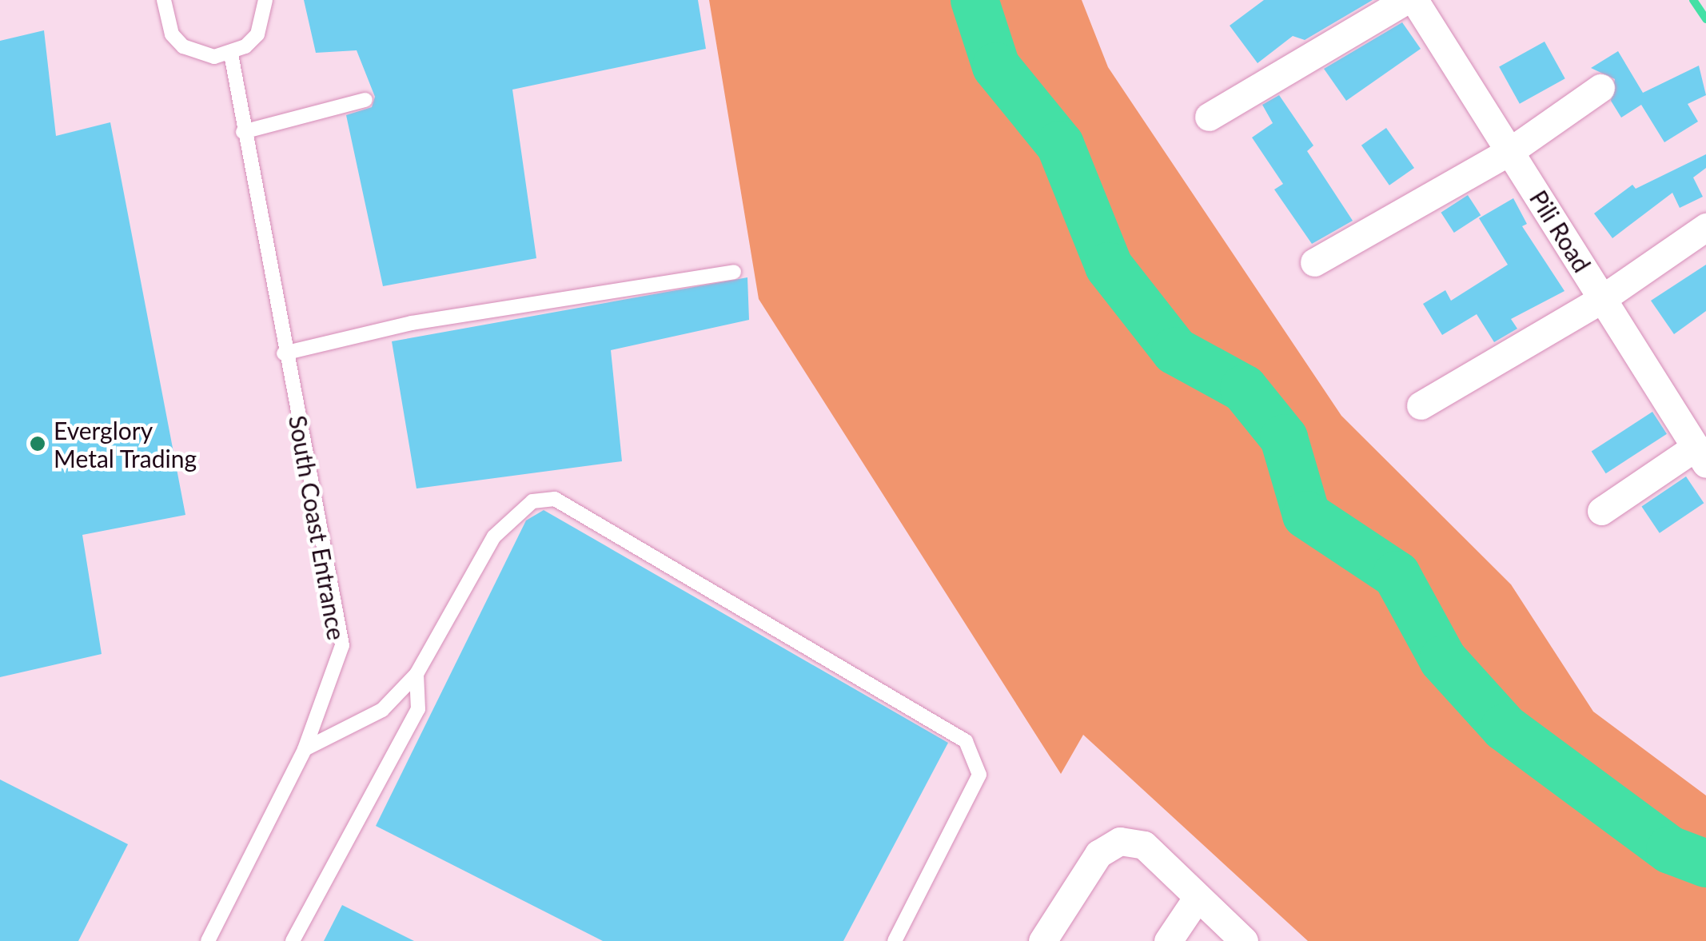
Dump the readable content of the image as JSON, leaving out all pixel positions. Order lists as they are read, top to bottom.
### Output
{
  "streets": {
    "street": ["Pili Road"],
    "lane": ["South Coast Entrance"]
  },
  "places": ["Everglory Metal Trading"]
}
